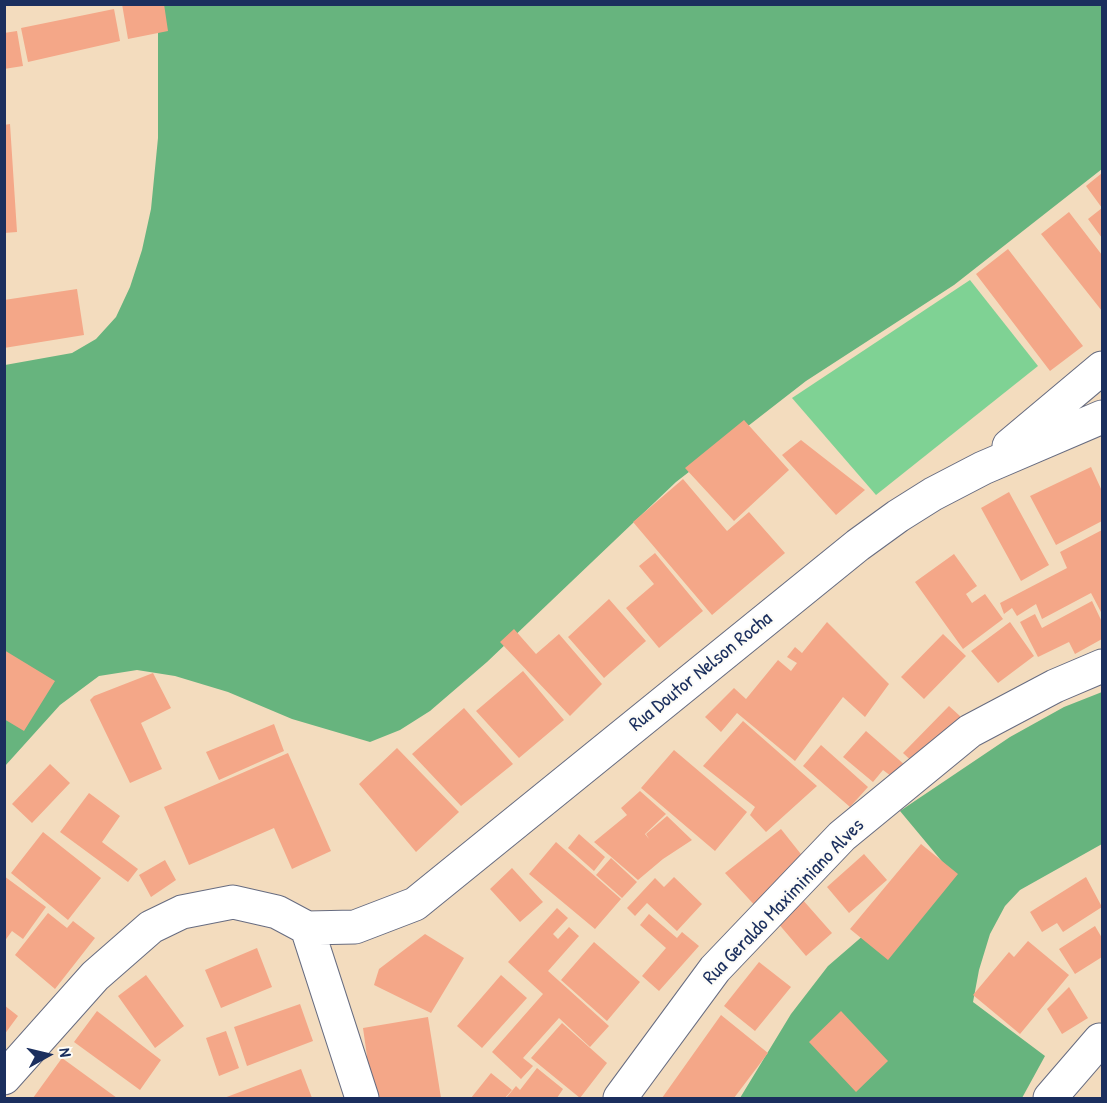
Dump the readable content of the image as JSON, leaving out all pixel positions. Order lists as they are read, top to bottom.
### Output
{
  "streets": {
    "street": ["Rua Doutor Nelson Rocha", "Rua Geraldo Maximiniano Alves"]
  },
  "north": "right"
}
